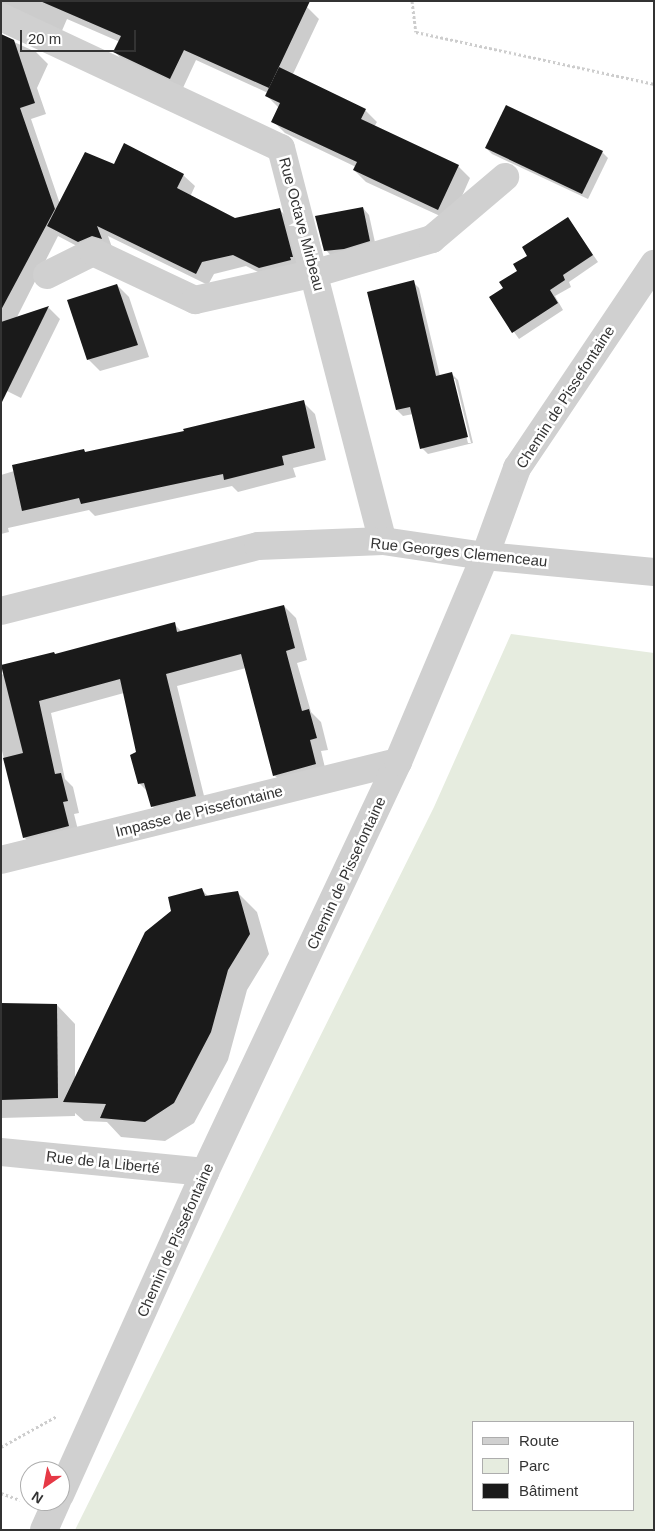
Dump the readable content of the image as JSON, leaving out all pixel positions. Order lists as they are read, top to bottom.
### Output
{
  "streets": {
    "street": [
      "Rue Octave Mirbeau",
      "Chemin de Pissefontaine",
      "Rue Georges Clemenceau",
      "Impasse de Pissefontaine",
      "Rue de la Liberté"
    ]
  },
  "crossings": [
    ["Rue Octave Mirbeau", "Rue Georges Clemenceau"],
    ["Chemin de Pissefontaine", "Rue Georges Clemenceau"],
    ["Chemin de Pissefontaine", "Impasse de Pissefontaine"],
    ["Chemin de Pissefontaine", "Rue de la Liberté"]
  ],
  "legend": ["Route", "Parc", "Bâtiment"],
  "scale_bar": "20 m",
  "north": "bottom left"
}
